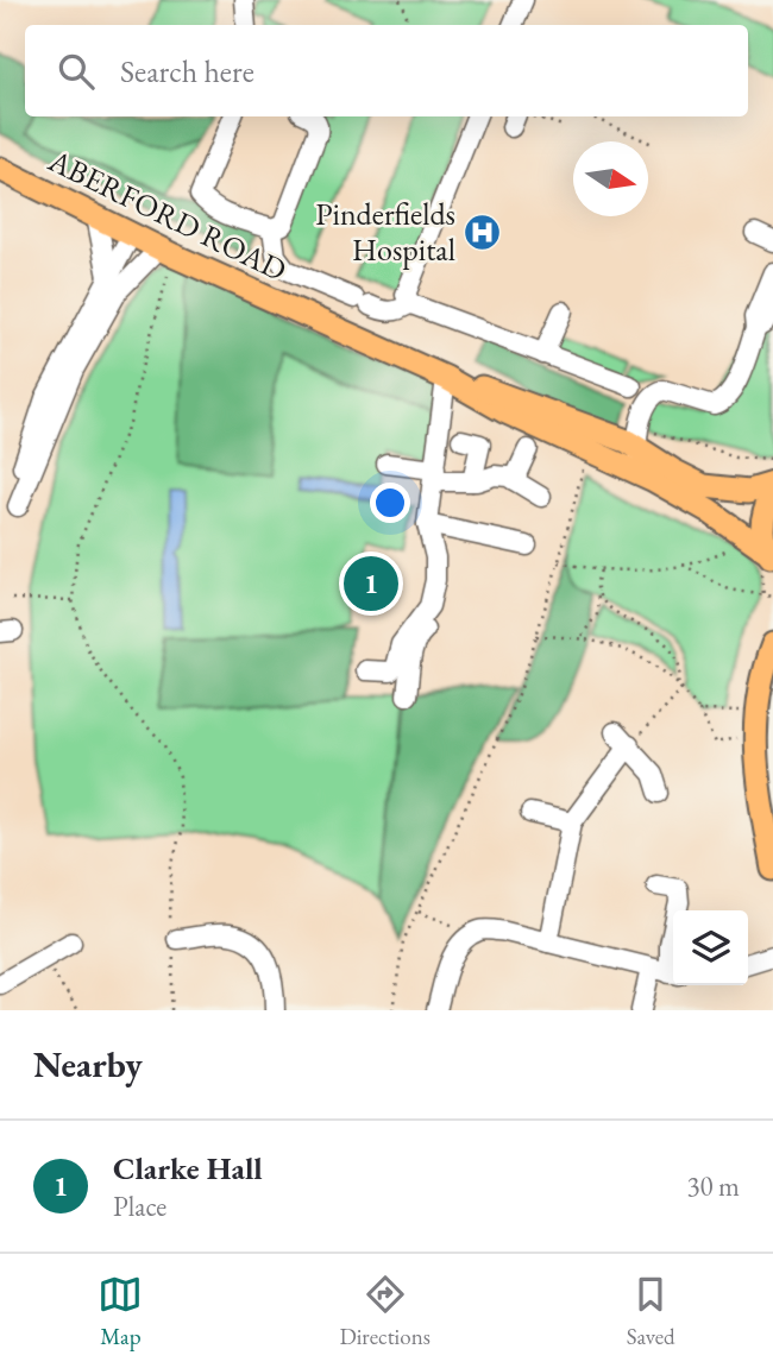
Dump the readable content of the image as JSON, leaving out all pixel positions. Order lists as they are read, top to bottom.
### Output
{
  "streets": {
    "main road": ["ABERFORD ROAD"]
  },
  "places": {
    "hospital": ["Pinderfields Hospital"]
  },
  "north": "right",
  "page": {
    "search": "Search here",
    "pins": "1",
    "heading": "Nearby",
    "list": [
      {
        "mark": "1",
        "name": "Clarke Hall",
        "note": "Place",
        "value": "30 m"
      }
    ],
    "nav": ["Map", "Directions", "Saved"]
  }
}
